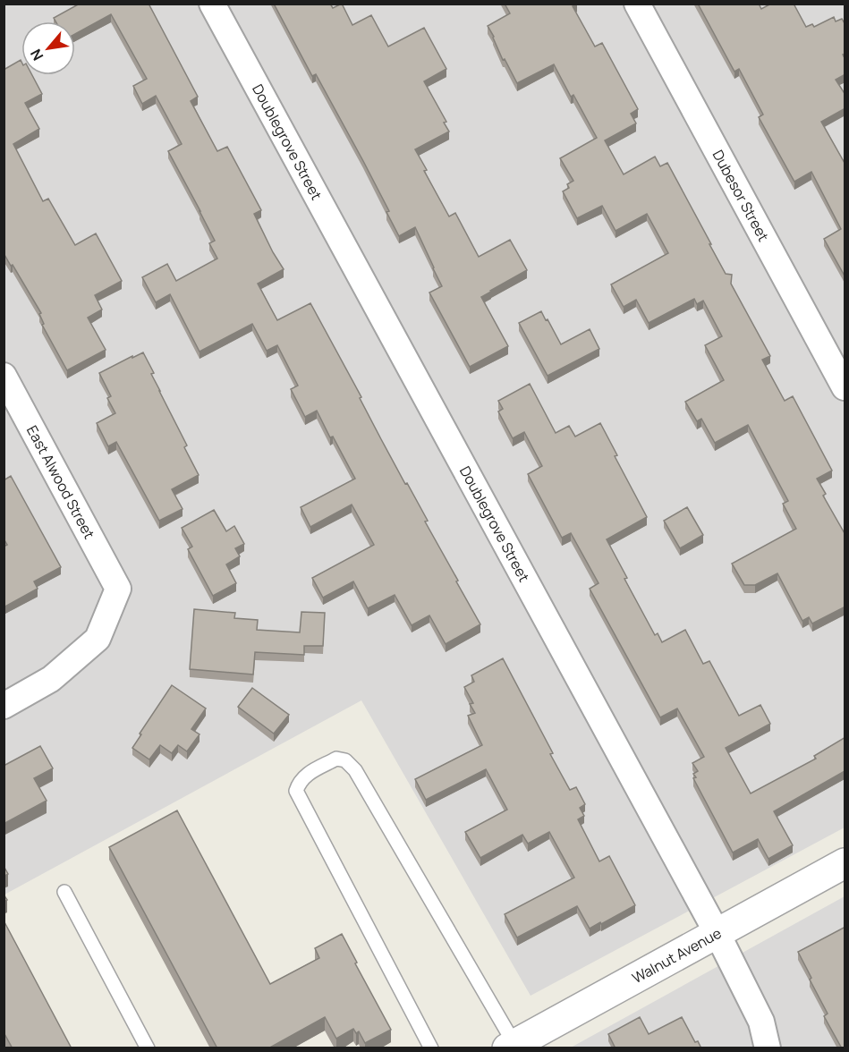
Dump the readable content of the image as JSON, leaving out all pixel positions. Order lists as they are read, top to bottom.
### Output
{
  "streets": {
    "street": [
      "Doublegrove Street",
      "Dubesor Street",
      "East Alwood Street",
      "Walnut Avenue"
    ]
  },
  "crossings": [
    ["Doublegrove Street", "Walnut Avenue"]
  ],
  "north": "bottom left"
}
